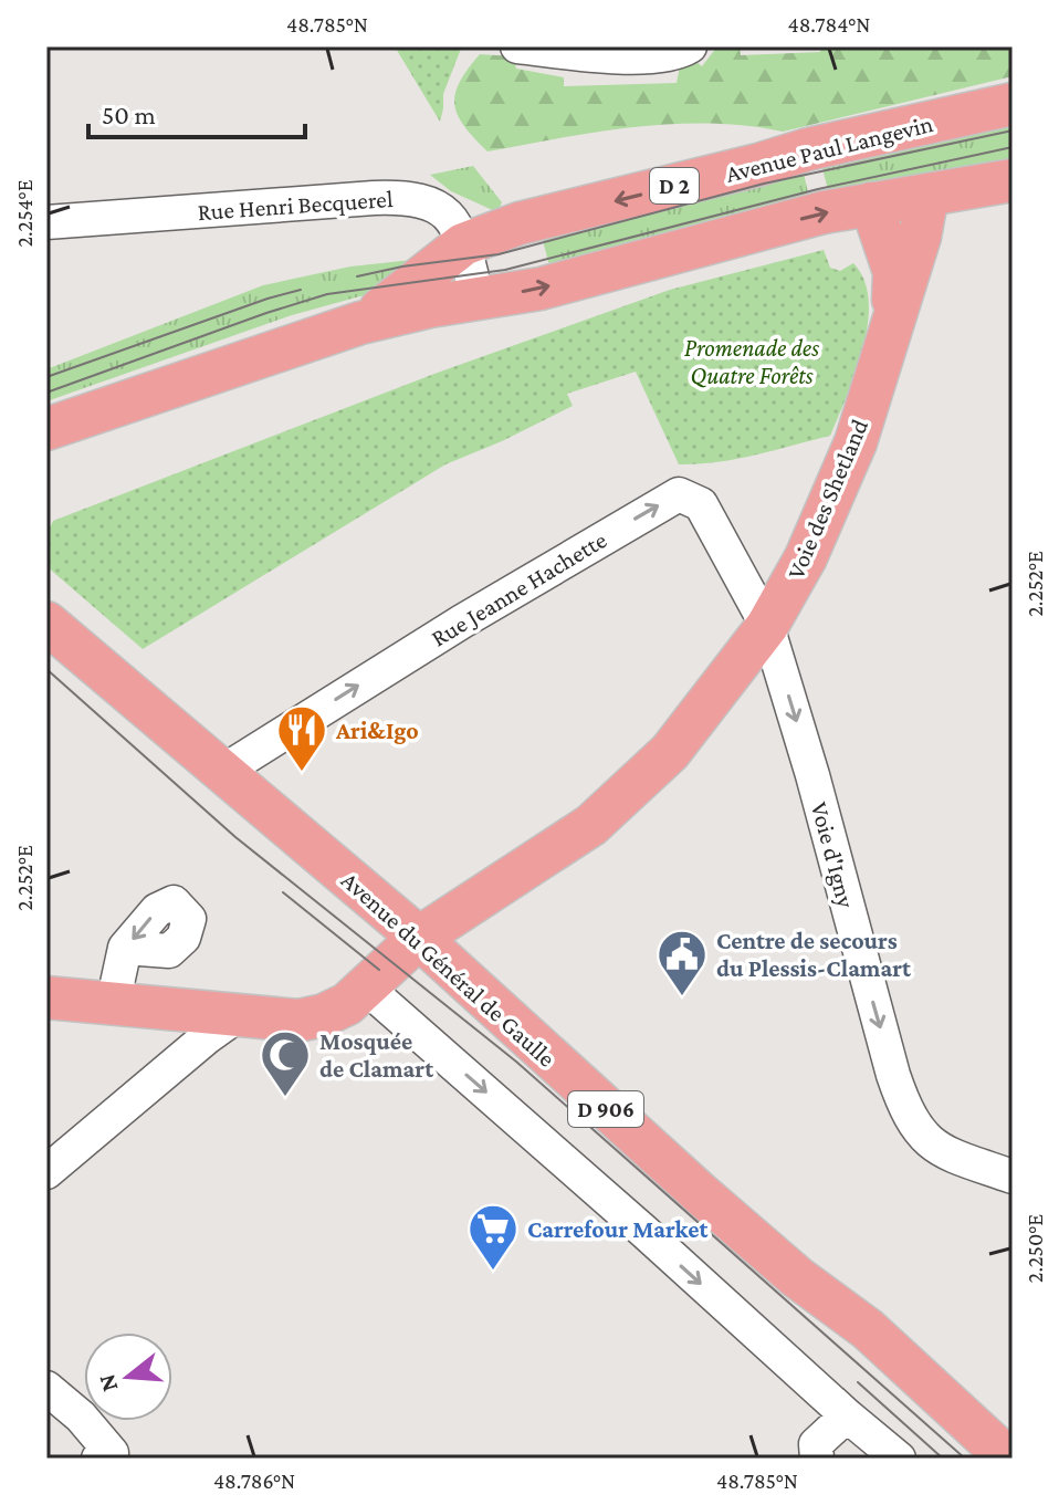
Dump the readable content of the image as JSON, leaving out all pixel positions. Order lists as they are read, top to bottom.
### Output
{
  "streets": {
    "main road": [
      "Avenue Paul Langevin",
      "D 2",
      "Voie des Shetland",
      "Avenue du Général de Gaulle",
      "D 906"
    ],
    "street": ["Rue Henri Becquerel", "Rue Jeanne Hachette", "Voie d'Igny"]
  },
  "crossings": [
    ["Avenue Paul Langevin", "Rue Henri Becquerel"],
    ["Avenue Paul Langevin", "Voie des Shetland"],
    ["Voie des Shetland", "Rue Jeanne Hachette"],
    ["Voie des Shetland", "Voie d'Igny"],
    ["Voie des Shetland", "Avenue du Général de Gaulle"],
    ["Rue Jeanne Hachette", "Voie d'Igny"],
    ["Rue Jeanne Hachette", "Avenue du Général de Gaulle"]
  ],
  "one_way": ["Rue Jeanne Hachette"],
  "parks": ["Promenade des Quatre Forêts"],
  "places": {
    "restaurant": ["Ari&Igo"],
    "public building": ["Centre de secours du Plessis-Clamart"],
    "mosque": ["Mosquée de Clamart"],
    "supermarket": ["Carrefour Market"]
  },
  "scale_bar": "50 m",
  "north": "left",
  "coordinates": [
    "48.785°N",
    "48.784°N",
    "2.254°E",
    "2.252°E",
    "2.250°E",
    "48.786°N"
  ]
}
